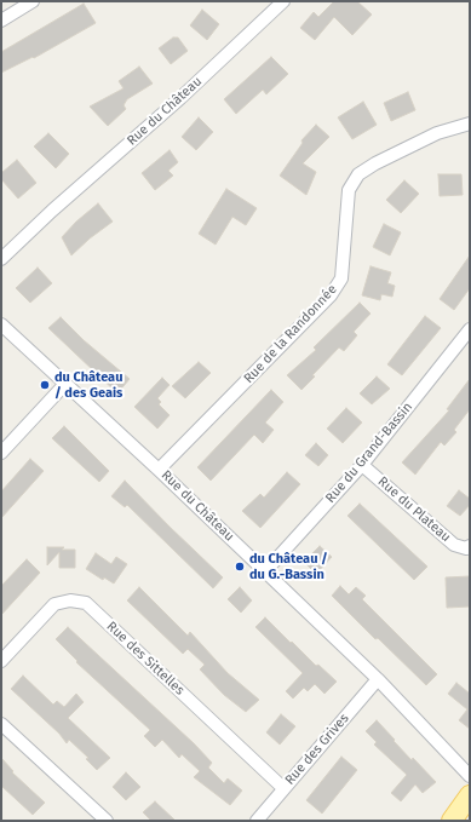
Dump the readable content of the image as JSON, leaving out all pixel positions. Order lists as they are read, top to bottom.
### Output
{
  "streets": {
    "street": [
      "Rue du Château",
      "Rue de la Randonnée",
      "Rue du Grand-Bassin",
      "Rue du Plateau",
      "Rue des Sittelles",
      "Rue des Grives"
    ]
  },
  "crossings": [
    ["Rue du Château", "Rue de la Randonnée"],
    ["Rue du Château", "Rue du Grand-Bassin"],
    ["Rue du Château", "Rue des Grives"],
    ["Rue du Grand-Bassin", "Rue du Plateau"],
    ["Rue des Sittelles", "Rue des Grives"]
  ],
  "places": ["du Château / des Geais", "du Château / du G.-Bassin"]
}
